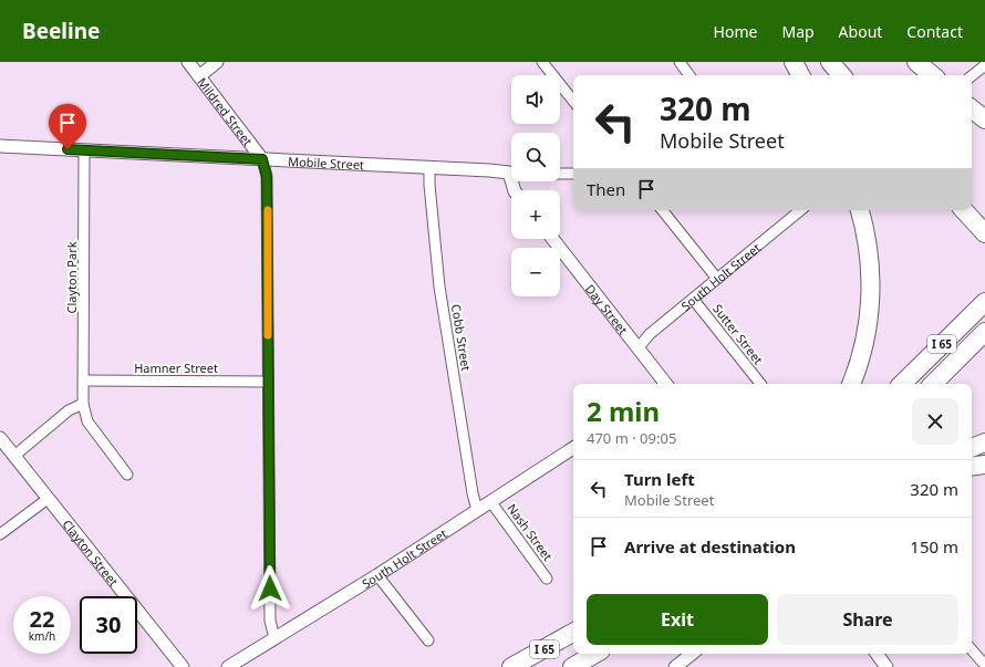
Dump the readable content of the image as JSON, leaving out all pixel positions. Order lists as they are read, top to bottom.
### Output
{
  "streets": {
    "highway": ["I 65"],
    "street": [
      "Mildred Street",
      "Mobile Street",
      "South Holt Street",
      "Clayton Park",
      "Day Street",
      "Sutter Street",
      "Cobb Street",
      "Hamner Street",
      "Nash Street",
      "Clayton Street"
    ]
  },
  "crossings": [
    ["Mildred Street", "Mobile Street"],
    ["Mildred Street", "South Holt Street"],
    ["Mildred Street", "Hamner Street"],
    ["Mobile Street", "Clayton Park"],
    ["Mobile Street", "Cobb Street"],
    ["South Holt Street", "Day Street"],
    ["South Holt Street", "Sutter Street"],
    ["South Holt Street", "Cobb Street"],
    ["South Holt Street", "Nash Street"],
    ["Clayton Park", "Hamner Street"]
  ],
  "page": {
    "header": "Beeline",
    "nav": [
      "Home",
      "Map",
      "About",
      "Contact"
    ],
    "map_buttons": ["+", "−"],
    "turn": ["320 m", "Mobile Street"],
    "then": "Then",
    "heading": ["2 min", "470 m · 09:05"],
    "list": [
      {
        "name": "Turn left",
        "note": "Mobile Street",
        "value": "320 m"
      },
      {
        "name": "Arrive at destination",
        "value": "150 m"
      }
    ],
    "buttons": ["Exit", "Share"],
    "speed": "22 km/h",
    "limit": "30"
  }
}
